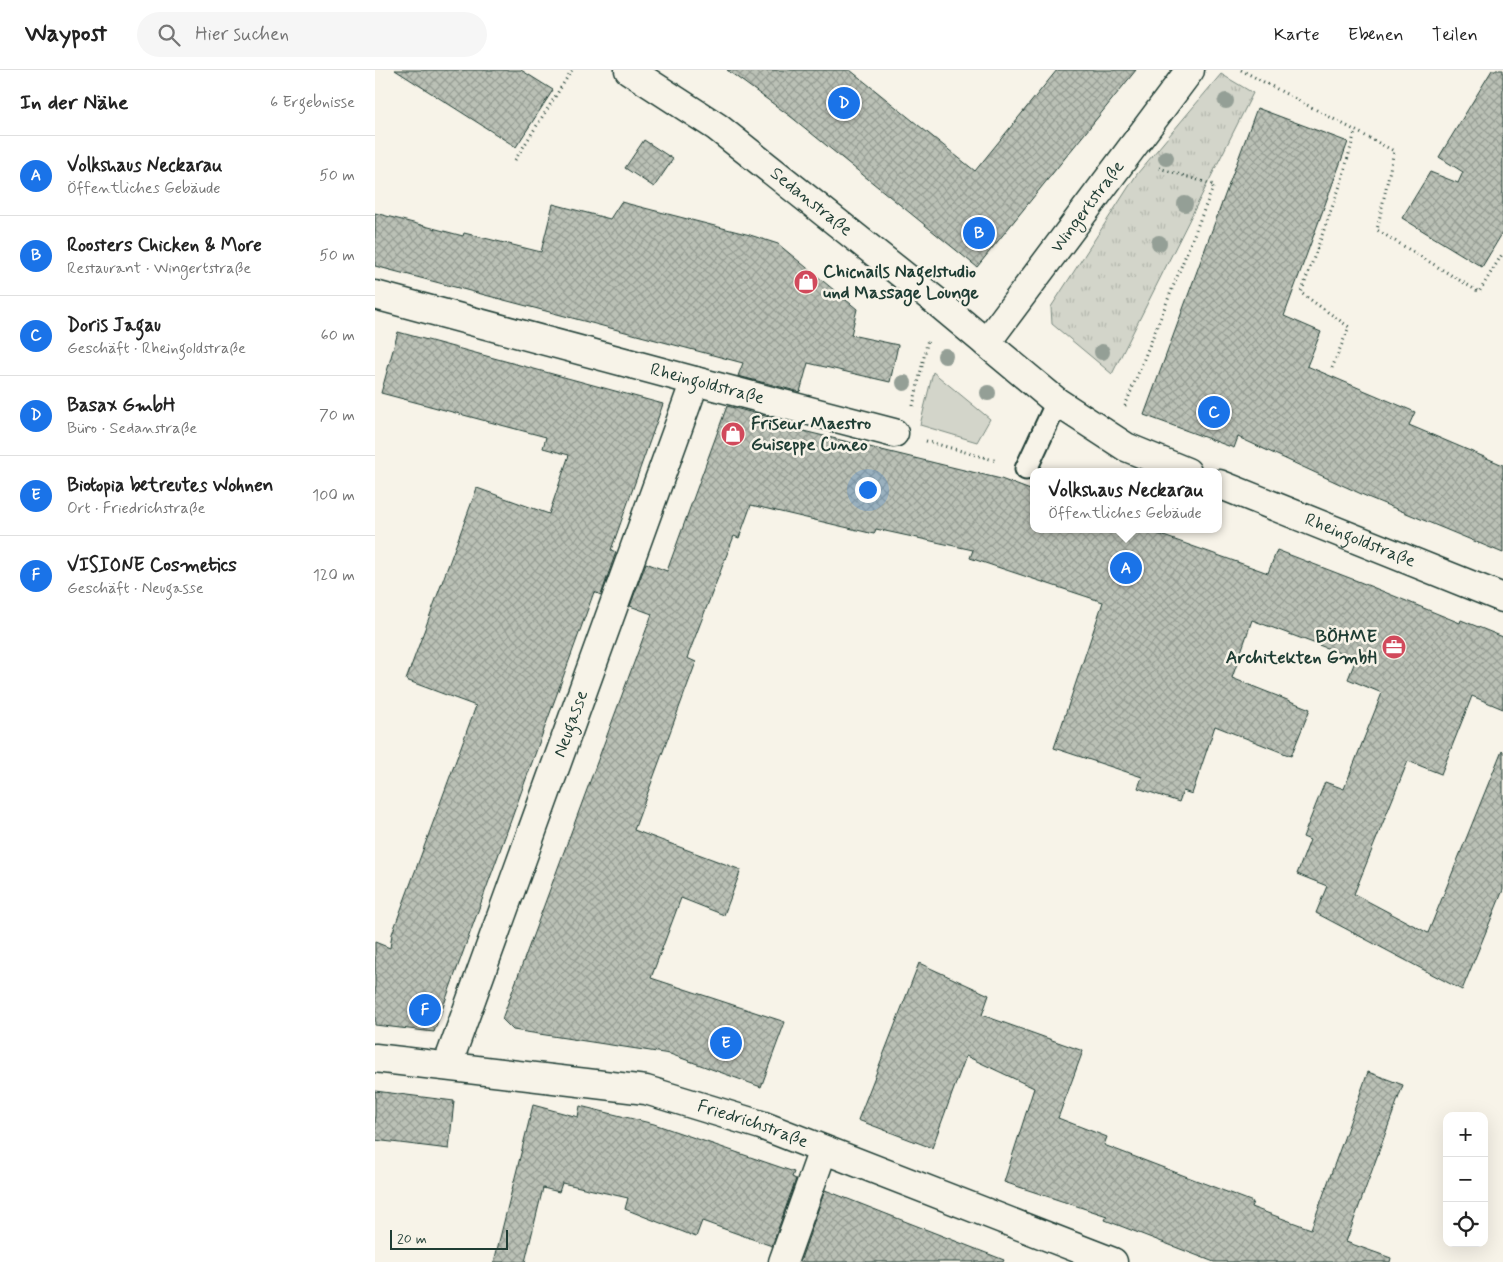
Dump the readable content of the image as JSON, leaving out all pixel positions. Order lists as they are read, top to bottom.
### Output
{
  "streets": {
    "street": [
      "Sedanstraße",
      "Wingertstraße",
      "Rheingoldstraße",
      "Neugasse",
      "Friedrichstraße"
    ]
  },
  "crossings": [
    ["Sedanstraße", "Wingertstraße"],
    ["Rheingoldstraße", "Neugasse"],
    ["Neugasse", "Friedrichstraße"]
  ],
  "places": {
    "shop": ["Chicnails Nagelstudio und Massage Lounge", "Friseur Maestro Guiseppe Cuneo"],
    "office": ["BÖHME Architekten GmbH"]
  },
  "scale_bar": "20 m",
  "page": {
    "header": "Waypost",
    "search": "Hier suchen",
    "nav": ["Karte", "Ebenen", "Teilen"],
    "heading": ["In der Nähe", "6 Ergebnisse"],
    "pins": [
      "D",
      "B",
      "C",
      "A",
      "F",
      "E"
    ],
    "list": [
      {
        "mark": "A",
        "name": "Volkshaus Neckarau",
        "note": "Öffentliches Gebäude",
        "value": "50 m"
      },
      {
        "mark": "B",
        "name": "Roosters Chicken & More",
        "note": "Restaurant · Wingertstraße",
        "value": "50 m"
      },
      {
        "mark": "C",
        "name": "Doris Jagau",
        "note": "Geschäft · Rheingoldstraße",
        "value": "60 m"
      },
      {
        "mark": "D",
        "name": "Basax GmbH",
        "note": "Büro · Sedanstraße",
        "value": "70 m"
      },
      {
        "mark": "E",
        "name": "Biotopia betreutes Wohnen",
        "note": "Ort · Friedrichstraße",
        "value": "100 m"
      },
      {
        "mark": "F",
        "name": "VISIONE Cosmetics",
        "note": "Geschäft · Neugasse",
        "value": "120 m"
      }
    ],
    "popup": ["Volkshaus Neckarau", "Öffentliches Gebäude"],
    "map_buttons": ["+", "−"],
    "scale": "20 m"
  }
}
